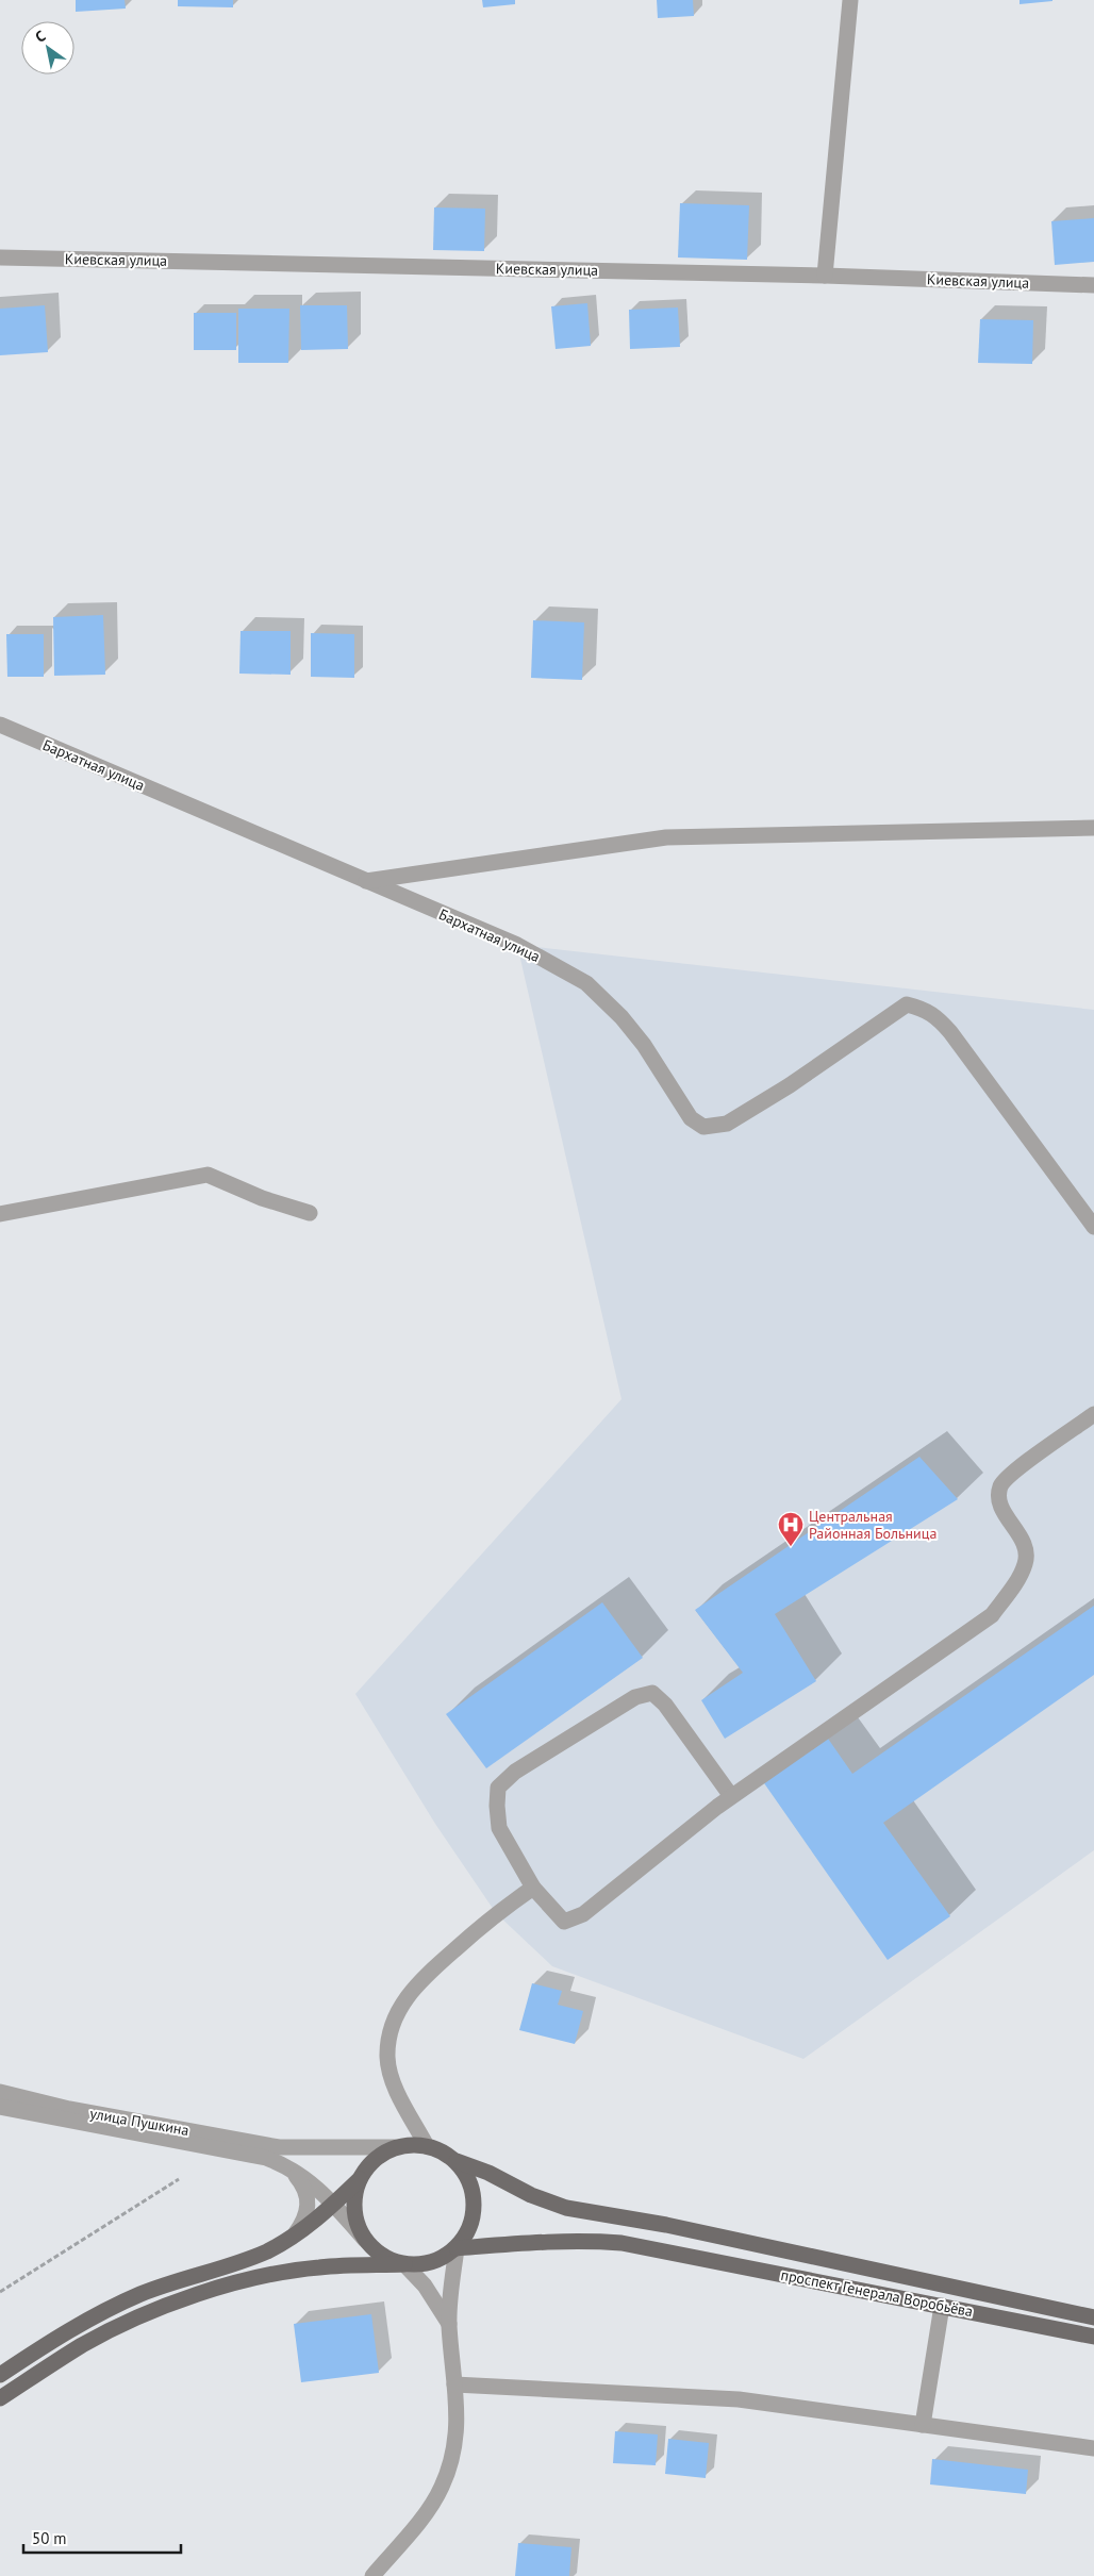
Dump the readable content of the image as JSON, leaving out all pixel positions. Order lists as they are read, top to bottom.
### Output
{
  "streets": {
    "main road": ["проспект Генерала Воробьёва"],
    "street": ["Киевская улица", "Бархатная улица", "улица Пушкина"]
  },
  "crossings": [
    ["улица Пушкина", "проспект Генерала Воробьёва"]
  ],
  "places": {
    "hospital": ["Центральная Районная Больница"]
  },
  "scale_bar": "50 m",
  "north": "top left"
}
